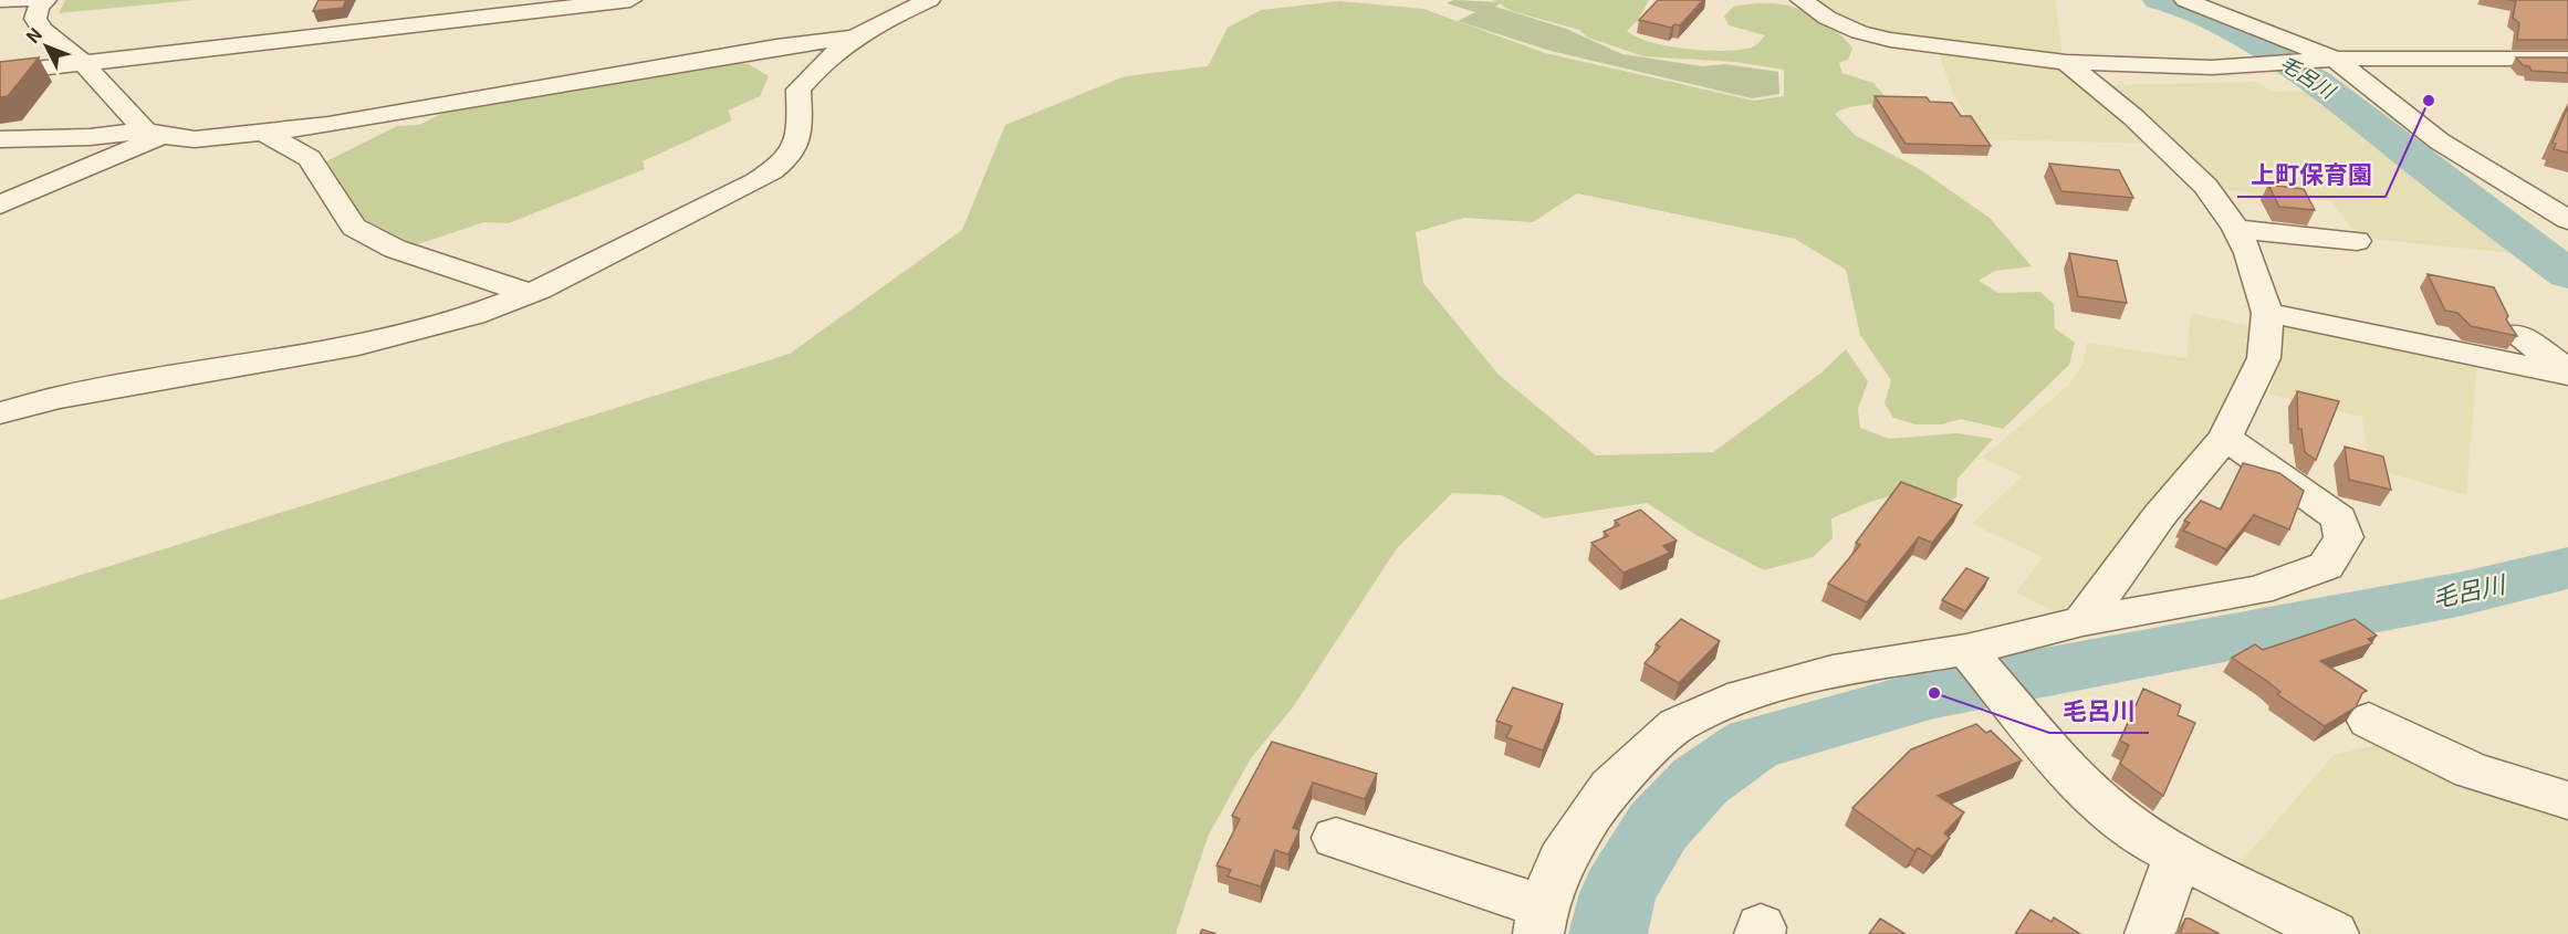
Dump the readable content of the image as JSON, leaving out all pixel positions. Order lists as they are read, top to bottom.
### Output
{
  "water": ["毛呂川"],
  "places": ["上町保育園", "毛呂川"],
  "north": "top left"
}
